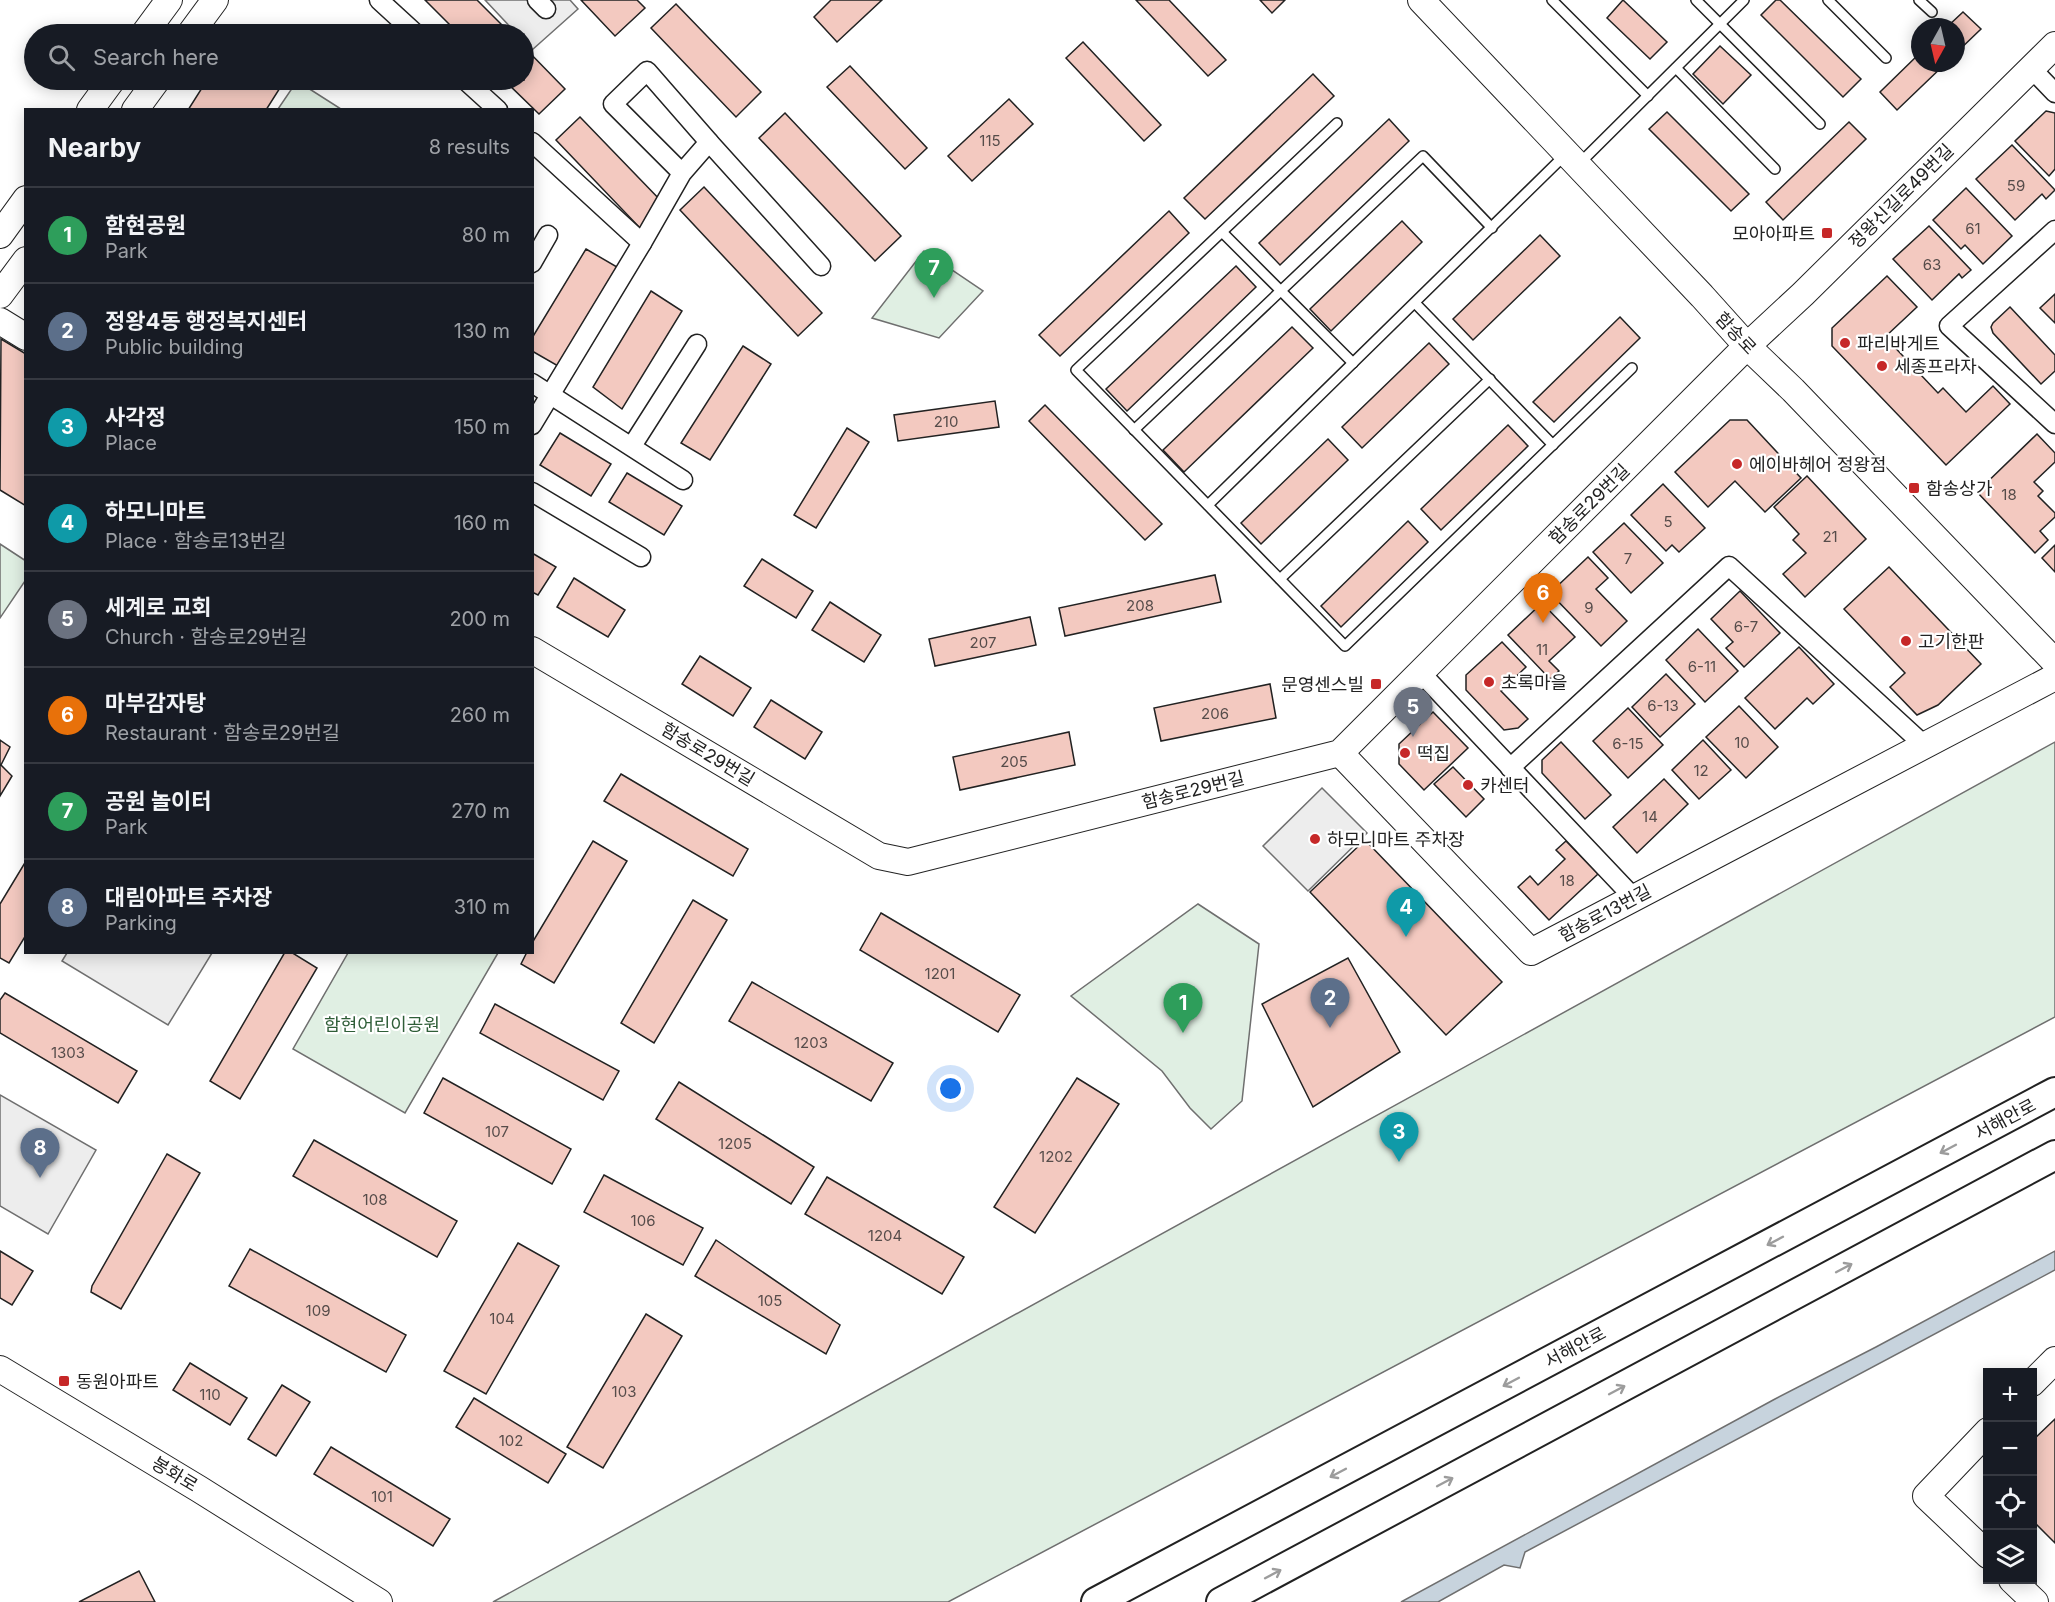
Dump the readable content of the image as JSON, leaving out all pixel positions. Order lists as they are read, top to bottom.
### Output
{
  "streets": {
    "main road": ["서해안로"],
    "street": [
      "정왕신길로49번길",
      "함송로",
      "함송로29번길",
      "함송로13번길",
      "봉화로"
    ]
  },
  "crossings": [
    ["정왕신길로49번길", "함송로"],
    ["정왕신길로49번길", "함송로29번길"],
    ["함송로", "함송로29번길"],
    ["함송로29번길", "함송로13번길"]
  ],
  "parks": ["함현어린이공원"],
  "places": {
    "transit": [
      "모아아파트",
      "함송상가",
      "문영센스빌",
      "동원아파트"
    ],
    "other": [
      "파리바게트",
      "세종프라자",
      "에이바헤어 정왕점",
      "고기한판",
      "초록마을",
      "떡집",
      "카센터",
      "하모니마트 주차장"
    ]
  },
  "house_numbers": [
    "115",
    "59",
    "61",
    "63",
    "210",
    "18",
    "5",
    "21",
    "7",
    "208",
    "9",
    "6-7",
    "207",
    "11",
    "6-11",
    "6-13",
    "206",
    "10",
    "6-15",
    "205",
    "12",
    "14",
    "18",
    "1201",
    "1203",
    "1303",
    "107",
    "1205",
    "1202",
    "108",
    "106",
    "1204",
    "105",
    "109",
    "104",
    "103",
    "110",
    "102",
    "101"
  ],
  "north": "bottom",
  "page": {
    "search": "Search here",
    "heading": ["Nearby", "8 results"],
    "list": [
      {
        "mark": "1",
        "name": "함현공원",
        "note": "Park",
        "value": "80 m"
      },
      {
        "mark": "2",
        "name": "정왕4동 행정복지센터",
        "note": "Public building",
        "value": "130 m"
      },
      {
        "mark": "3",
        "name": "사각정",
        "note": "Place",
        "value": "150 m"
      },
      {
        "mark": "4",
        "name": "하모니마트",
        "note": "Place · 함송로13번길",
        "value": "160 m"
      },
      {
        "mark": "5",
        "name": "세계로 교회",
        "note": "Church · 함송로29번길",
        "value": "200 m"
      },
      {
        "mark": "6",
        "name": "마부감자탕",
        "note": "Restaurant · 함송로29번길",
        "value": "260 m"
      },
      {
        "mark": "7",
        "name": "공원 놀이터",
        "note": "Park",
        "value": "270 m"
      },
      {
        "mark": "8",
        "name": "대림아파트 주차장",
        "note": "Parking",
        "value": "310 m"
      }
    ],
    "pins": [
      "7",
      "6",
      "5",
      "4",
      "2",
      "1",
      "3",
      "8"
    ],
    "map_buttons": ["+", "−"]
  }
}
